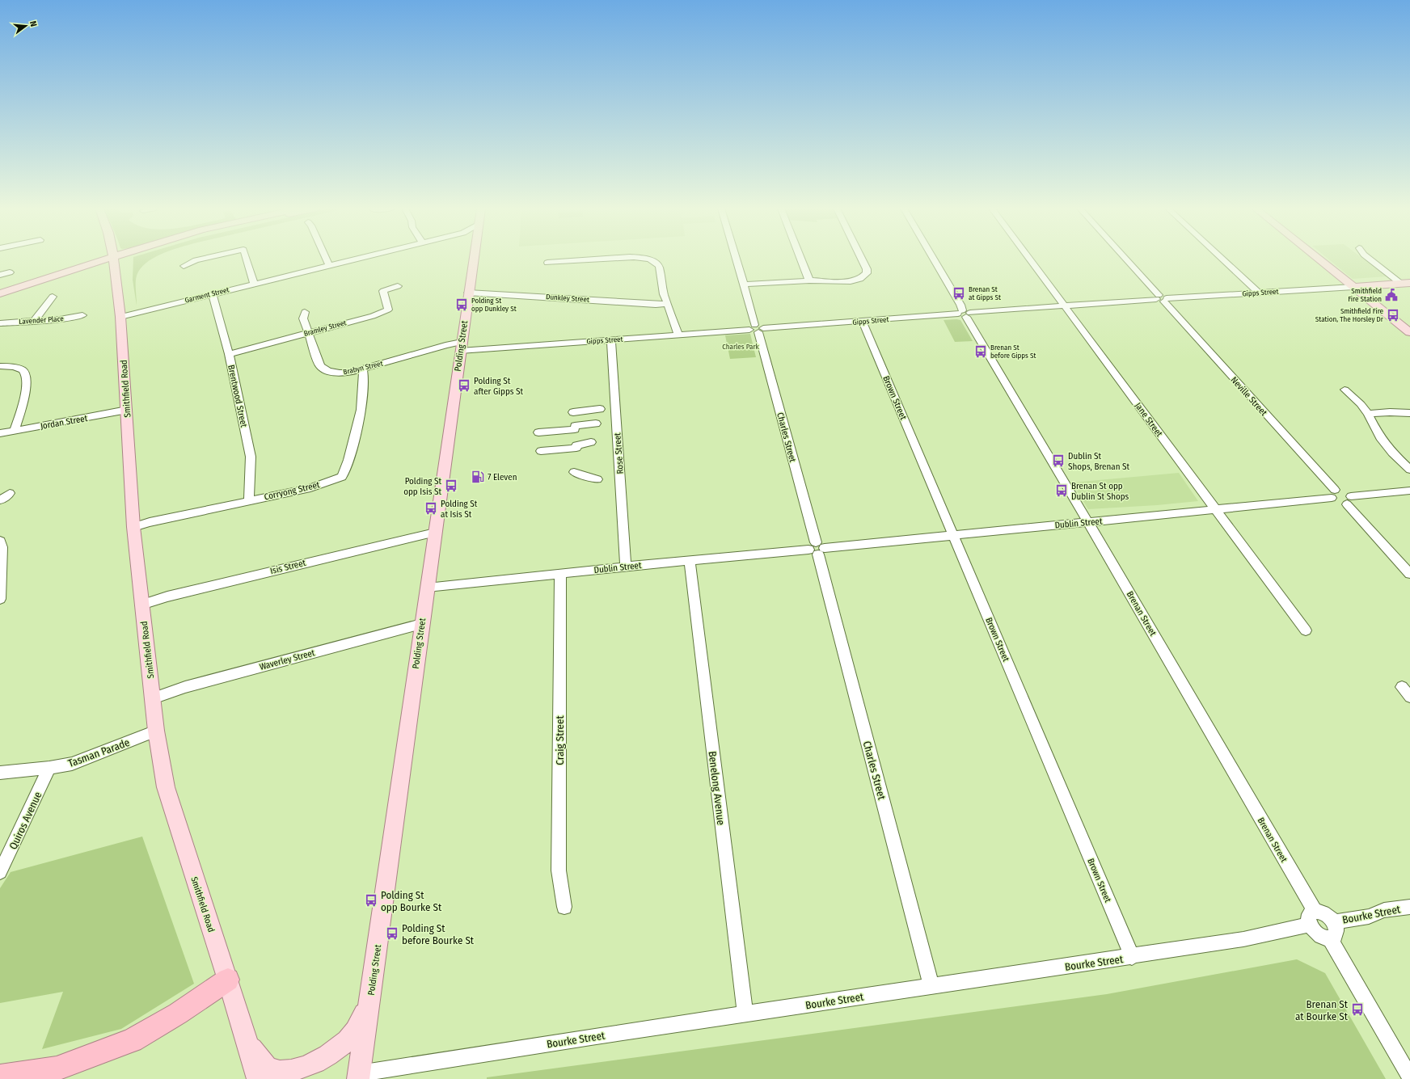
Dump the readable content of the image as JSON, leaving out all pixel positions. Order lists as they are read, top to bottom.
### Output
{
  "streets": {
    "main road": ["Polding Street", "Smithfield Road"],
    "street": [
      "Gipps Street",
      "Garment Street",
      "Dunkley Street",
      "Lavender Place",
      "Bramley Street",
      "Brabyn Street",
      "Brentwood Street",
      "Neville Street",
      "Brown Street",
      "Jane Street",
      "Jordan Street",
      "Charles Street",
      "Rose Street",
      "Corryong Street",
      "Dublin Street",
      "Isis Street",
      "Brenan Street",
      "Waverley Street",
      "Craig Street",
      "Tasman Parade",
      "Benelong Avenue",
      "Quiros Avenue",
      "Bourke Street"
    ]
  },
  "crossings": [
    ["Gipps Street", "Polding Street"],
    ["Gipps Street", "Brabyn Street"],
    ["Gipps Street", "Neville Street"],
    ["Gipps Street", "Brown Street"],
    ["Gipps Street", "Jane Street"],
    ["Gipps Street", "Charles Street"],
    ["Gipps Street", "Rose Street"],
    ["Gipps Street", "Brenan Street"],
    ["Garment Street", "Smithfield Road"],
    ["Garment Street", "Brentwood Street"],
    ["Dunkley Street", "Polding Street"],
    ["Bramley Street", "Brabyn Street"],
    ["Bramley Street", "Brentwood Street"],
    ["Polding Street", "Brabyn Street"],
    ["Polding Street", "Dublin Street"],
    ["Polding Street", "Isis Street"],
    ["Polding Street", "Waverley Street"],
    ["Polding Street", "Bourke Street"],
    ["Brabyn Street", "Corryong Street"],
    ["Smithfield Road", "Jordan Street"],
    ["Smithfield Road", "Corryong Street"],
    ["Smithfield Road", "Isis Street"],
    ["Smithfield Road", "Waverley Street"],
    ["Smithfield Road", "Tasman Parade"],
    ["Brentwood Street", "Corryong Street"],
    ["Neville Street", "Dublin Street"],
    ["Brown Street", "Dublin Street"],
    ["Brown Street", "Bourke Street"],
    ["Jane Street", "Dublin Street"],
    ["Charles Street", "Dublin Street"],
    ["Charles Street", "Bourke Street"],
    ["Rose Street", "Dublin Street"],
    ["Dublin Street", "Brenan Street"],
    ["Dublin Street", "Craig Street"],
    ["Dublin Street", "Benelong Avenue"],
    ["Brenan Street", "Bourke Street"],
    ["Tasman Parade", "Quiros Avenue"],
    ["Benelong Avenue", "Bourke Street"]
  ],
  "parks": ["Charles Park"],
  "places": {
    "bus stop": [
      "Brenan St at Gipps St",
      "Polding St opp Dunkley St",
      "Smithfield Fire Station, The Horsley Dr",
      "Brenan St before Gipps St",
      "Polding St after Gipps St",
      "Dublin St Shops, Brenan St",
      "Polding St opp Isis St",
      "Brenan St opp Dublin St Shops",
      "Polding St at Isis St",
      "Polding St opp Bourke St",
      "Polding St before Bourke St",
      "Brenan St at Bourke St"
    ],
    "public building": ["Smithfield Fire Station"],
    "fuel station": ["7 Eleven"]
  },
  "north": "right"
}
